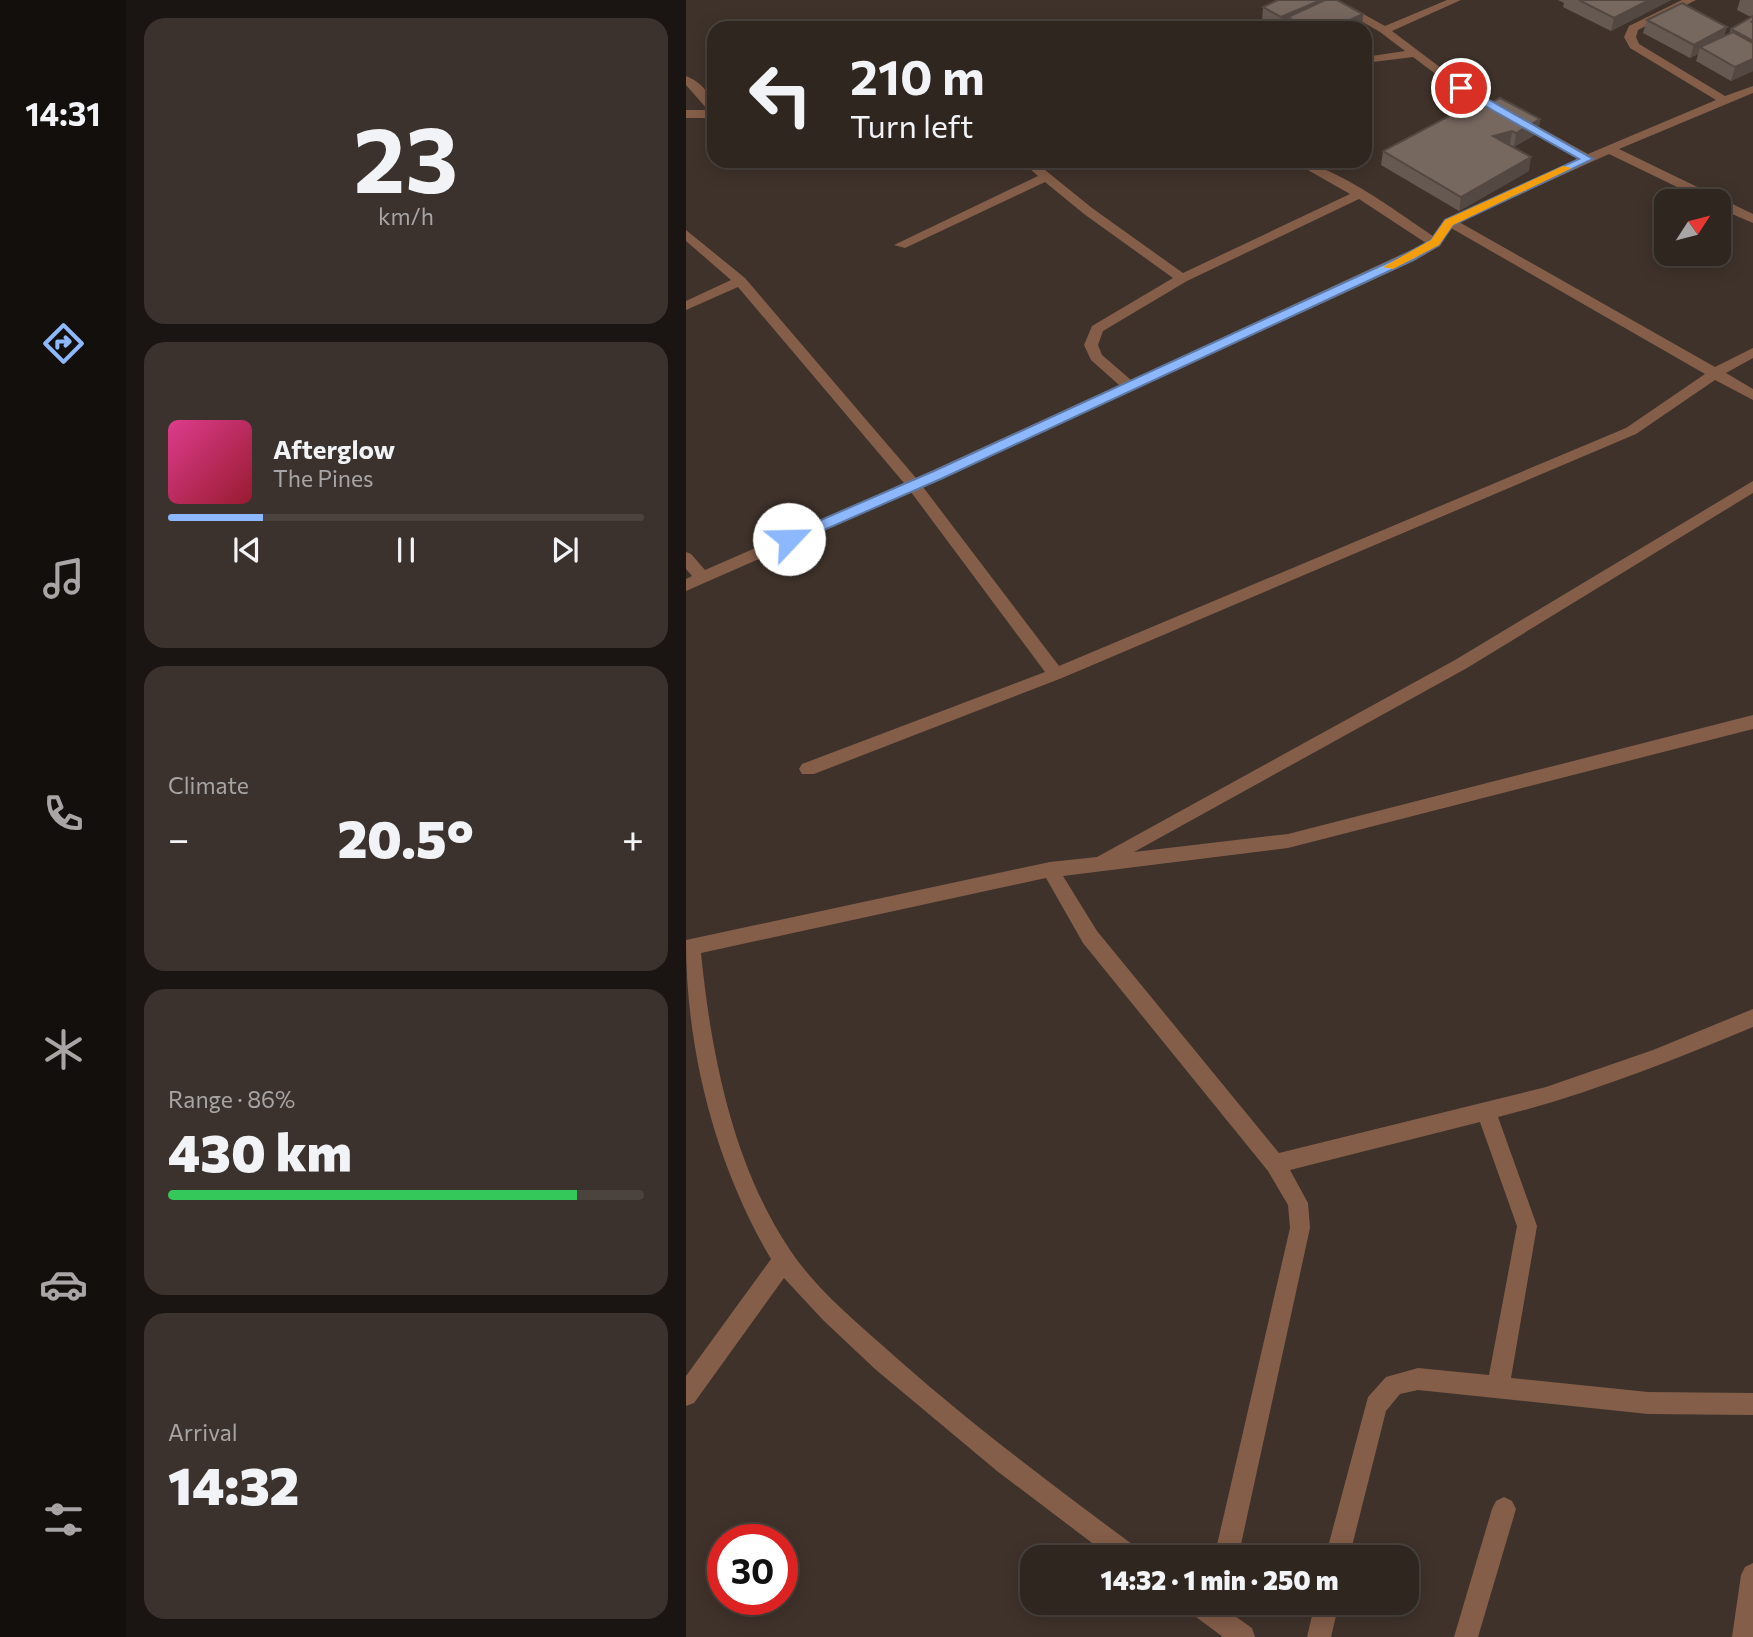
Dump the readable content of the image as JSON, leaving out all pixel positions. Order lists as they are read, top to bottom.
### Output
{
  "north": "top right",
  "page": {
    "tabs": "14:31",
    "tile": [
      ["23", "km/h"],
      "Climate",
      ["Range · 86%", "430 km"],
      ["Arrival", "14:32"]
    ],
    "turn": ["210 m", "Turn left"],
    "song": ["Afterglow", "The Pines"],
    "heat": ["−", "20.5°", "+"],
    "limit": "30",
    "trip": "14:32 · 1 min · 250 m"
  }
}
